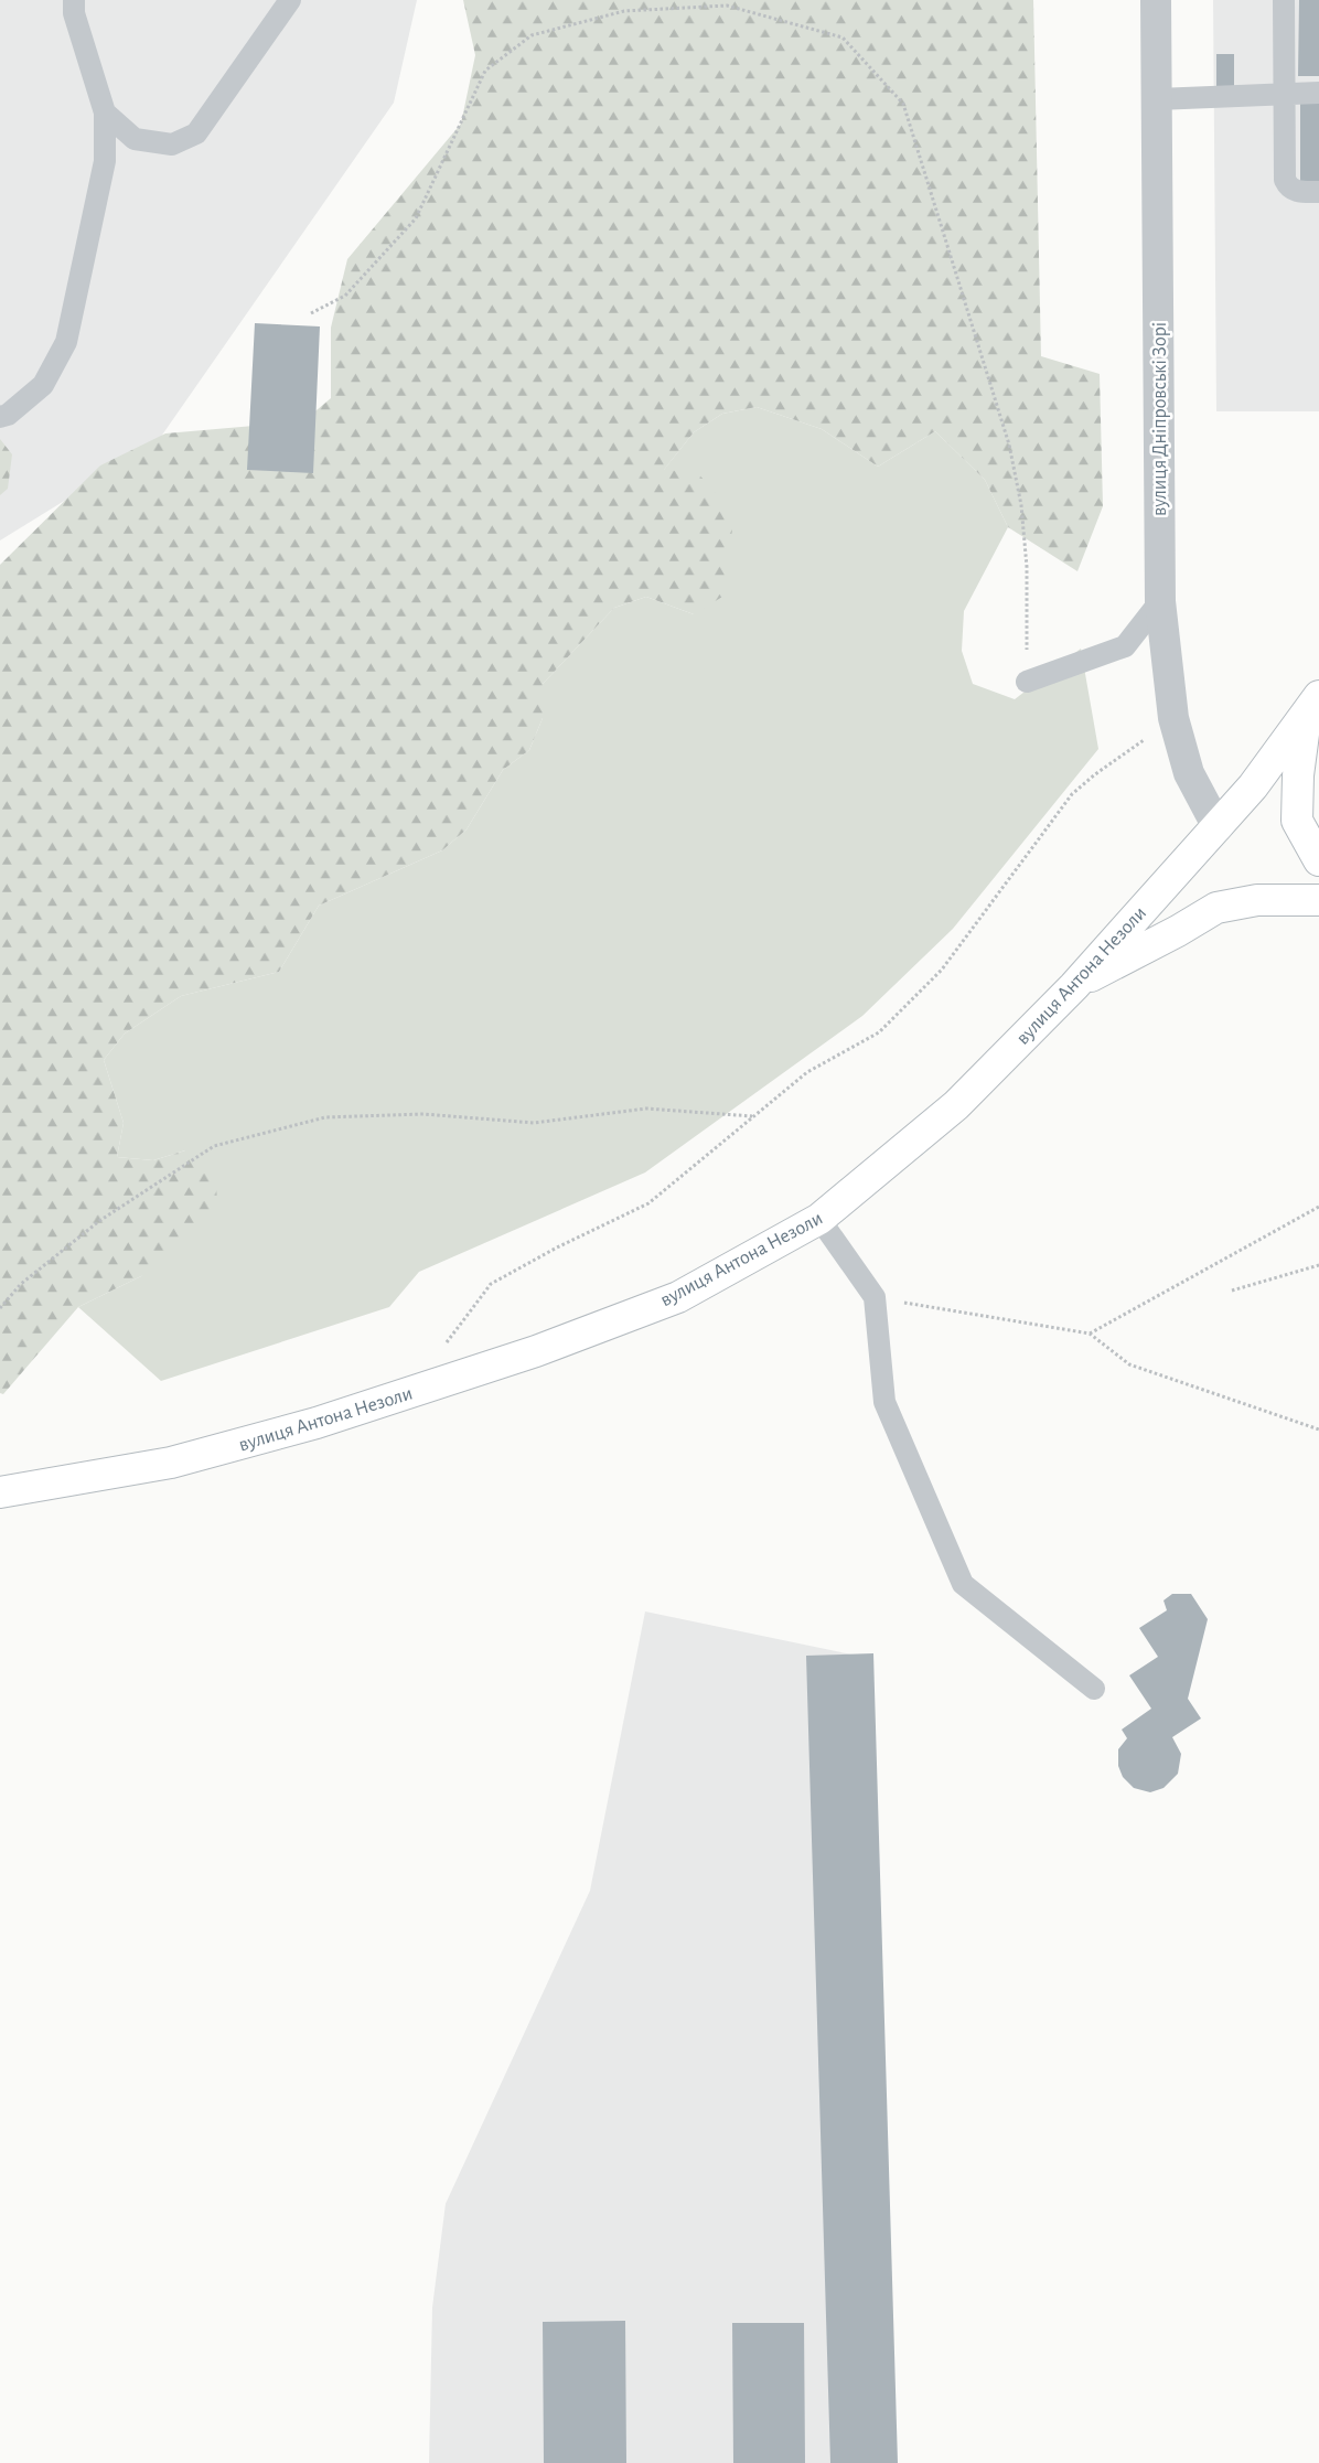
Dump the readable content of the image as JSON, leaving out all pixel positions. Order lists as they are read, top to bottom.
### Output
{
  "streets": {
    "main road": ["вулиця Антона Незоли"],
    "street": ["вулиця Дніпровські Зорі"]
  },
  "crossings": [
    ["вулиця Дніпровські Зорі", "вулиця Антона Незоли"]
  ]
}
